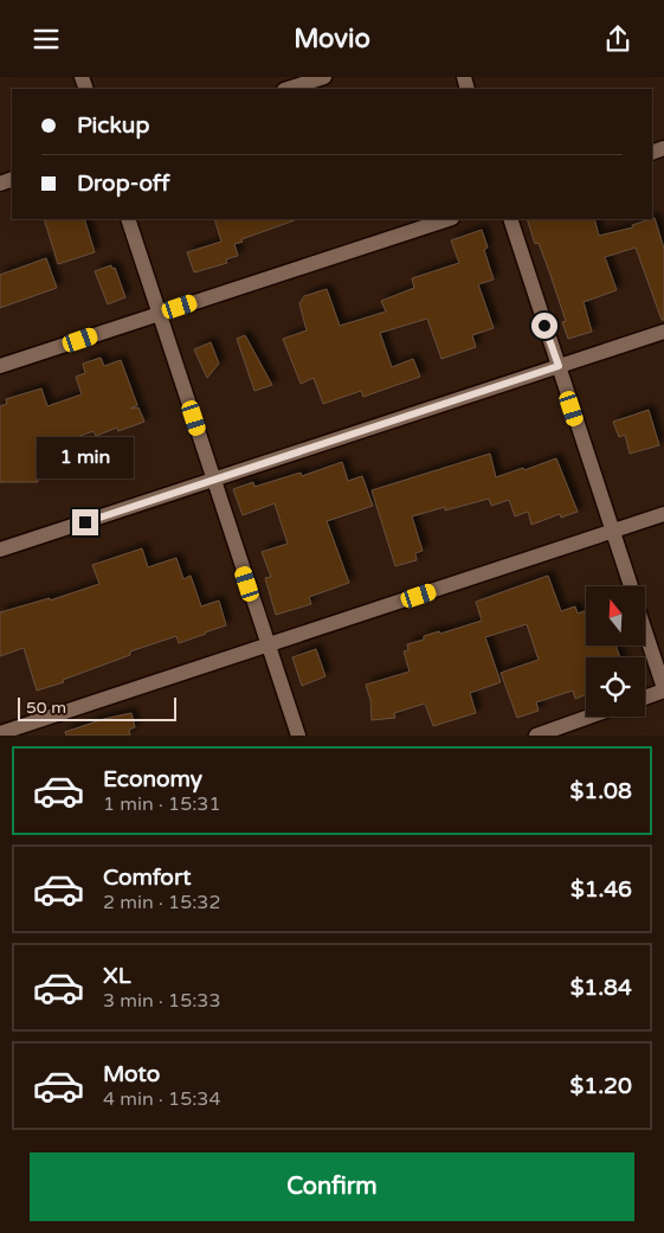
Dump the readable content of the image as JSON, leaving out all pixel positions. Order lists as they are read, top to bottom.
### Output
{
  "scale_bar": "50 m",
  "north": "top",
  "page": {
    "header": "Movio",
    "banner": ["Pickup", "Drop-off"],
    "bubble": "1 min",
    "scale": "50 m",
    "list": [
      {
        "name": "Economy",
        "note": "1 min · 15:31",
        "value": "$1.08"
      },
      {
        "name": "Comfort",
        "note": "2 min · 15:32",
        "value": "$1.46"
      },
      {
        "name": "XL",
        "note": "3 min · 15:33",
        "value": "$1.84"
      },
      {
        "name": "Moto",
        "note": "4 min · 15:34",
        "value": "$1.20"
      }
    ],
    "buttons": "Confirm"
  }
}
